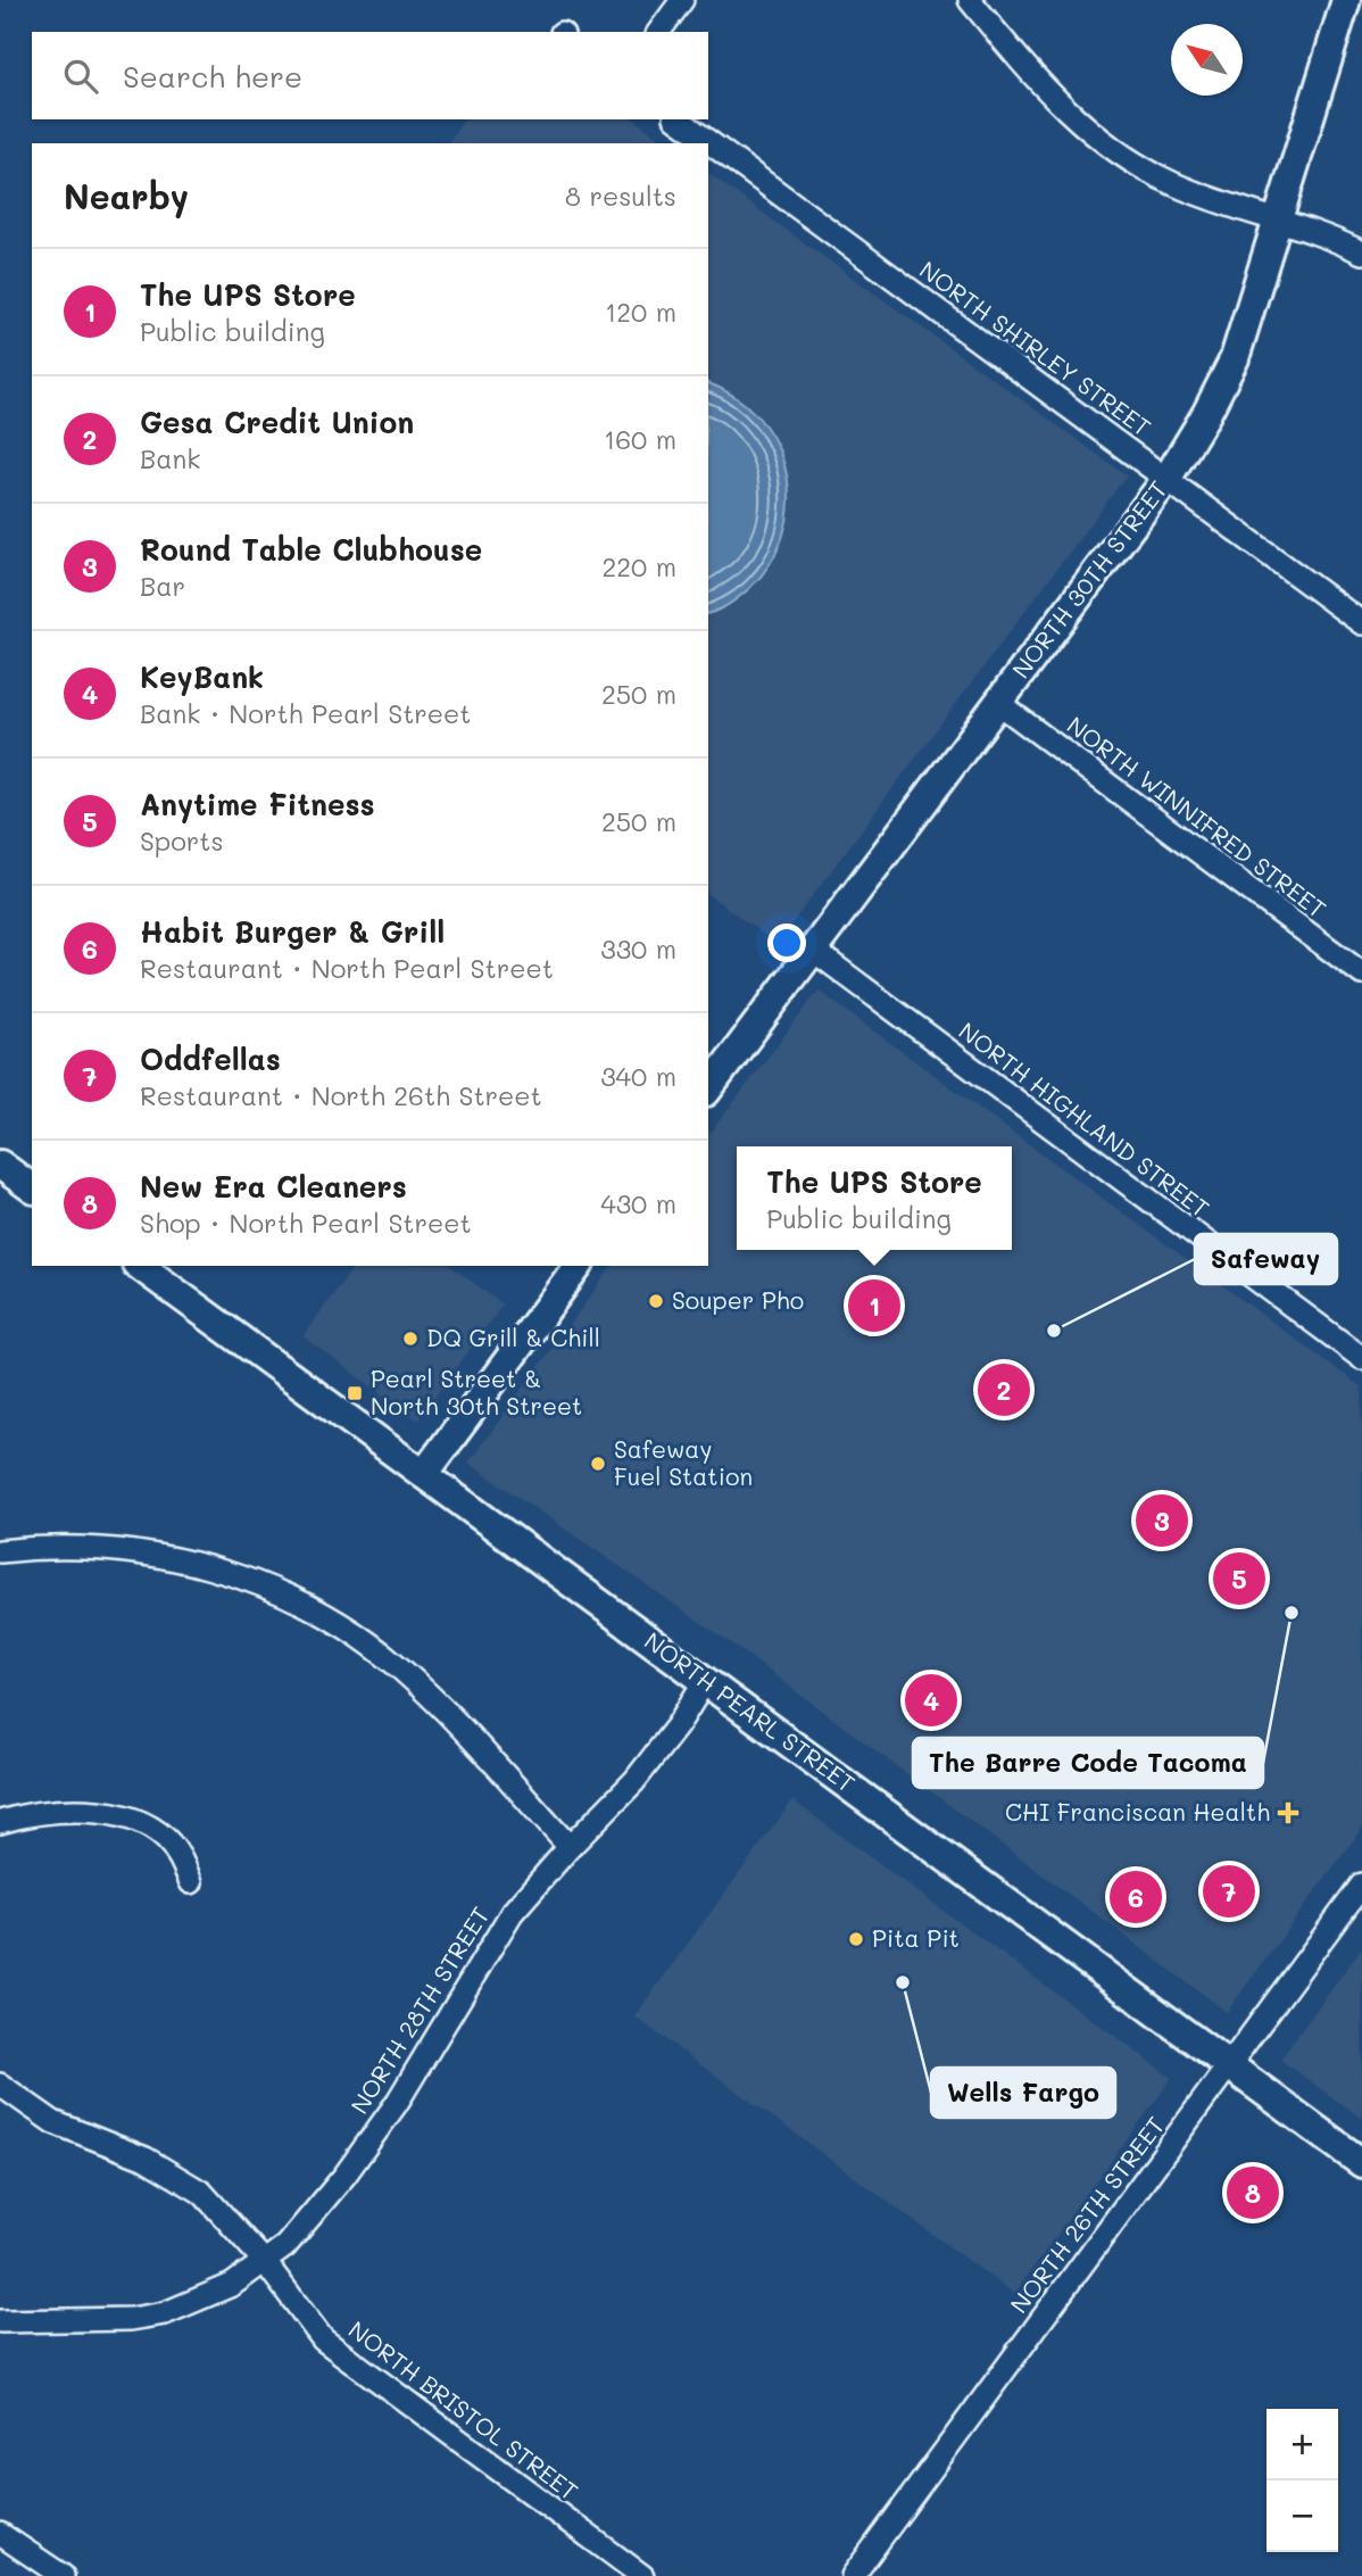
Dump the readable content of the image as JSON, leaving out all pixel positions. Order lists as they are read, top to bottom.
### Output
{
  "streets": {
    "main road": ["NORTH 30TH STREET", "NORTH PEARL STREET"],
    "street": [
      "NORTH SHIRLEY STREET",
      "NORTH WINNIFRED STREET",
      "NORTH HIGHLAND STREET",
      "NORTH 28TH STREET",
      "NORTH 26TH STREET",
      "NORTH BRISTOL STREET"
    ]
  },
  "crossings": [
    ["NORTH SHIRLEY STREET", "NORTH 30TH STREET"],
    ["NORTH 30TH STREET", "NORTH WINNIFRED STREET"],
    ["NORTH 30TH STREET", "NORTH HIGHLAND STREET"],
    ["NORTH PEARL STREET", "NORTH 28TH STREET"],
    ["NORTH PEARL STREET", "NORTH 26TH STREET"],
    ["NORTH 28TH STREET", "NORTH BRISTOL STREET"]
  ],
  "places": {
    "other": [
      "Souper Pho",
      "Safeway",
      "DQ Grill & Chill",
      "Safeway Fuel Station",
      "The Barre Code Tacoma",
      "Pita Pit",
      "Wells Fargo"
    ],
    "transit": ["Pearl Street & North 30th Street"],
    "health": ["CHI Franciscan Health"]
  },
  "north": "top left",
  "page": {
    "search": "Search here",
    "heading": ["Nearby", "8 results"],
    "list": [
      {
        "mark": "1",
        "name": "The UPS Store",
        "note": "Public building",
        "value": "120 m"
      },
      {
        "mark": "2",
        "name": "Gesa Credit Union",
        "note": "Bank",
        "value": "160 m"
      },
      {
        "mark": "3",
        "name": "Round Table Clubhouse",
        "note": "Bar",
        "value": "220 m"
      },
      {
        "mark": "4",
        "name": "KeyBank",
        "note": "Bank · North Pearl Street",
        "value": "250 m"
      },
      {
        "mark": "5",
        "name": "Anytime Fitness",
        "note": "Sports",
        "value": "250 m"
      },
      {
        "mark": "6",
        "name": "Habit Burger & Grill",
        "note": "Restaurant · North Pearl Street",
        "value": "330 m"
      },
      {
        "mark": "7",
        "name": "Oddfellas",
        "note": "Restaurant · North 26th Street",
        "value": "340 m"
      },
      {
        "mark": "8",
        "name": "New Era Cleaners",
        "note": "Shop · North Pearl Street",
        "value": "430 m"
      }
    ],
    "popup": ["The UPS Store", "Public building"],
    "pins": [
      "1",
      "2",
      "3",
      "5",
      "4",
      "7",
      "6",
      "8"
    ],
    "map_buttons": ["+", "−"]
  }
}
